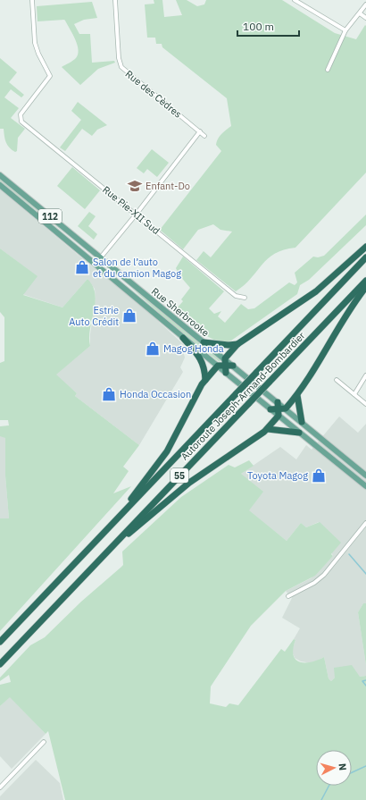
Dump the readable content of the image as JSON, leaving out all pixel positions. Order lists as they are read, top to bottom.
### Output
{
  "streets": {
    "highway": ["Autoroute Joseph-Armand-Bombardier", "55"],
    "main road": ["112", "Rue Sherbrooke"],
    "street": ["Rue des Cèdres", "Rue Pie-XII Sud"]
  },
  "places": {
    "school or university": ["Enfant-Do"],
    "shop": [
      "Salon de l’auto et du camion Magog",
      "Estrie Auto Crédit",
      "Magog Honda",
      "Honda Occasion",
      "Toyota Magog"
    ]
  },
  "scale_bar": "100 m",
  "north": "right"
}
